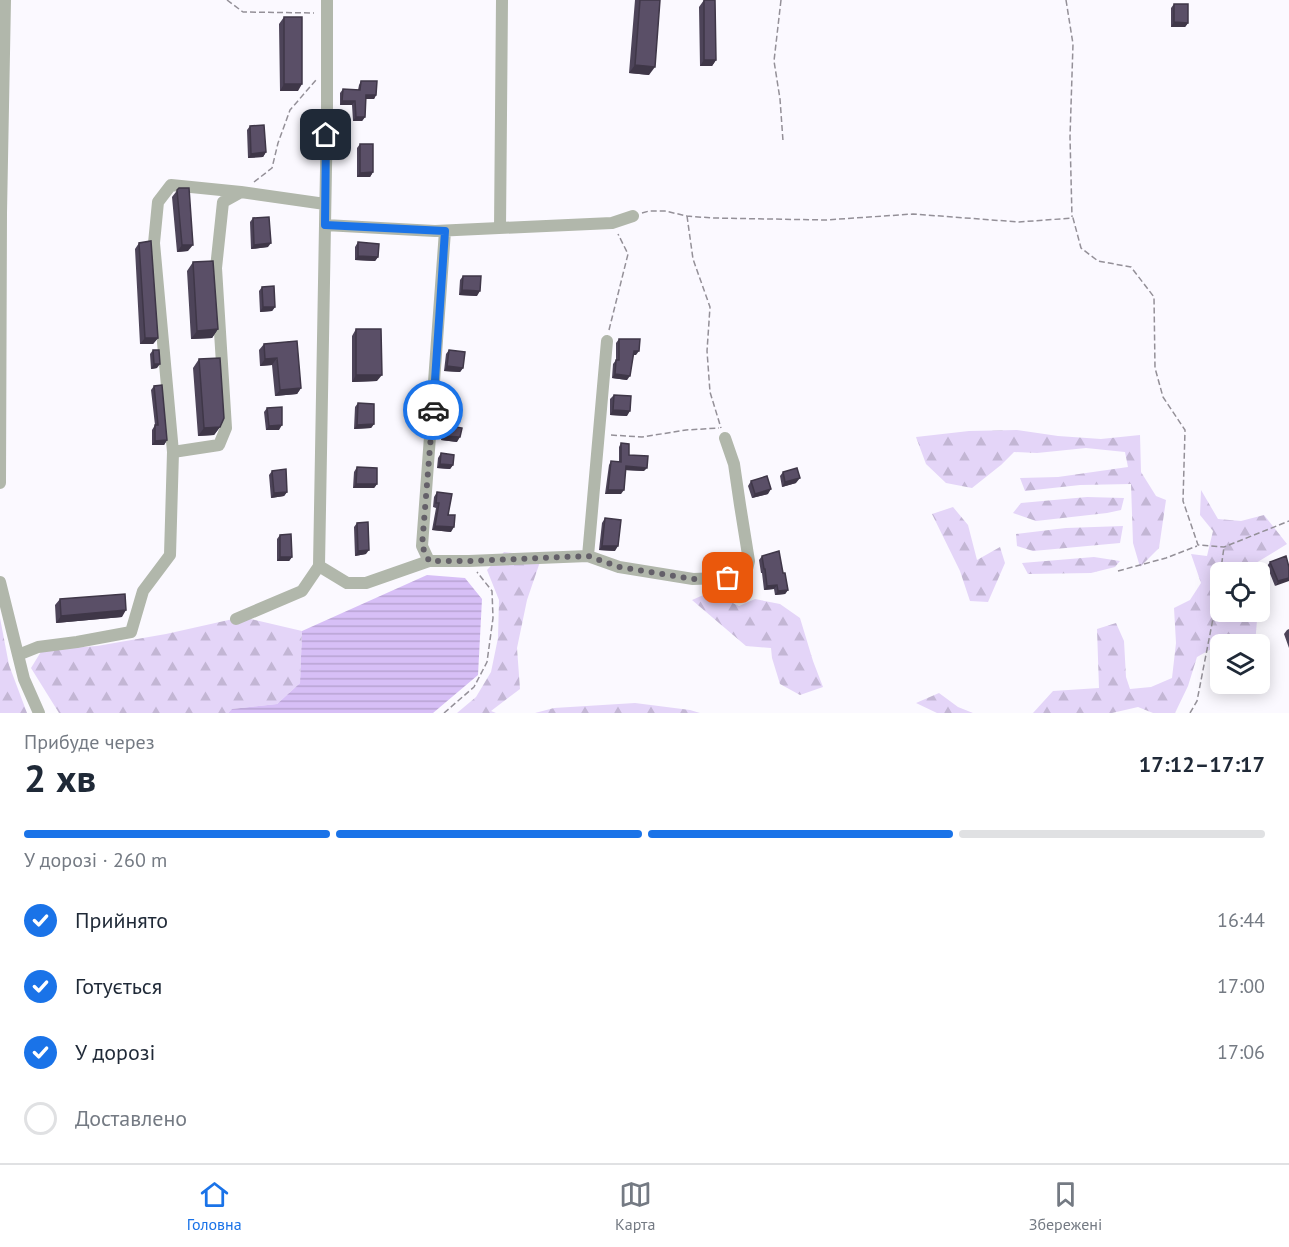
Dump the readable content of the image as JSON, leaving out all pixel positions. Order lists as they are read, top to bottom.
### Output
{
  "page": {
    "heading": ["2 хв", "Прибуде через", "17:12–17:17"],
    "bar": "У дорозі · 260 m",
    "list": [
      ["Прийнято", "16:44"],
      ["Готується", "17:00"],
      ["У дорозі", "17:06"],
      "Доставлено"
    ],
    "tabs": ["Головна", "Карта", "Збережені"]
  }
}
